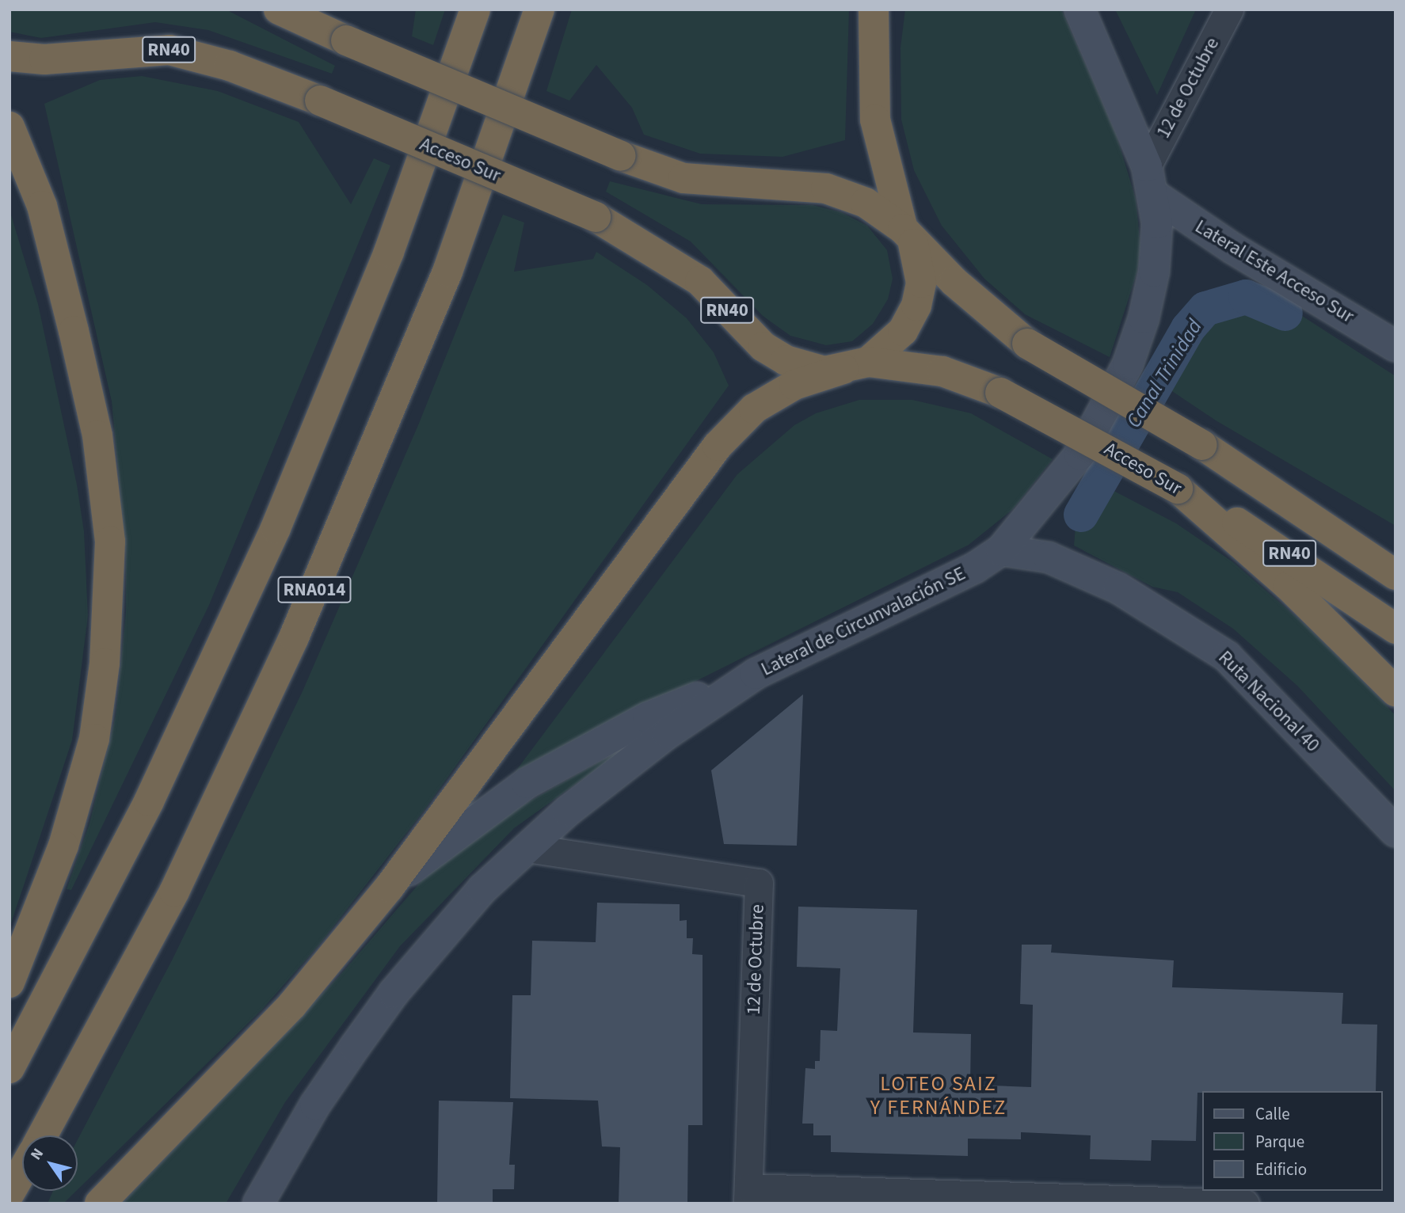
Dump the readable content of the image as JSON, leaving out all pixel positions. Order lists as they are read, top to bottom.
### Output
{
  "streets": {
    "highway": ["RN40", "Acceso Sur", "RNA014"],
    "street": [
      "12 de Octubre",
      "Lateral Este Acceso Sur",
      "Lateral de Circunvalación SE",
      "Ruta Nacional 40"
    ]
  },
  "crossings": [
    ["12 de Octubre", "Lateral de Circunvalación SE"],
    ["Lateral Este Acceso Sur", "Lateral de Circunvalación SE"],
    ["Lateral de Circunvalación SE", "Ruta Nacional 40"]
  ],
  "districts": ["LOTEO SAIZ Y FERNÁNDEZ"],
  "water": ["Canal Trinidad"],
  "legend": ["Calle", "Parque", "Edificio"],
  "north": "top left"
}
